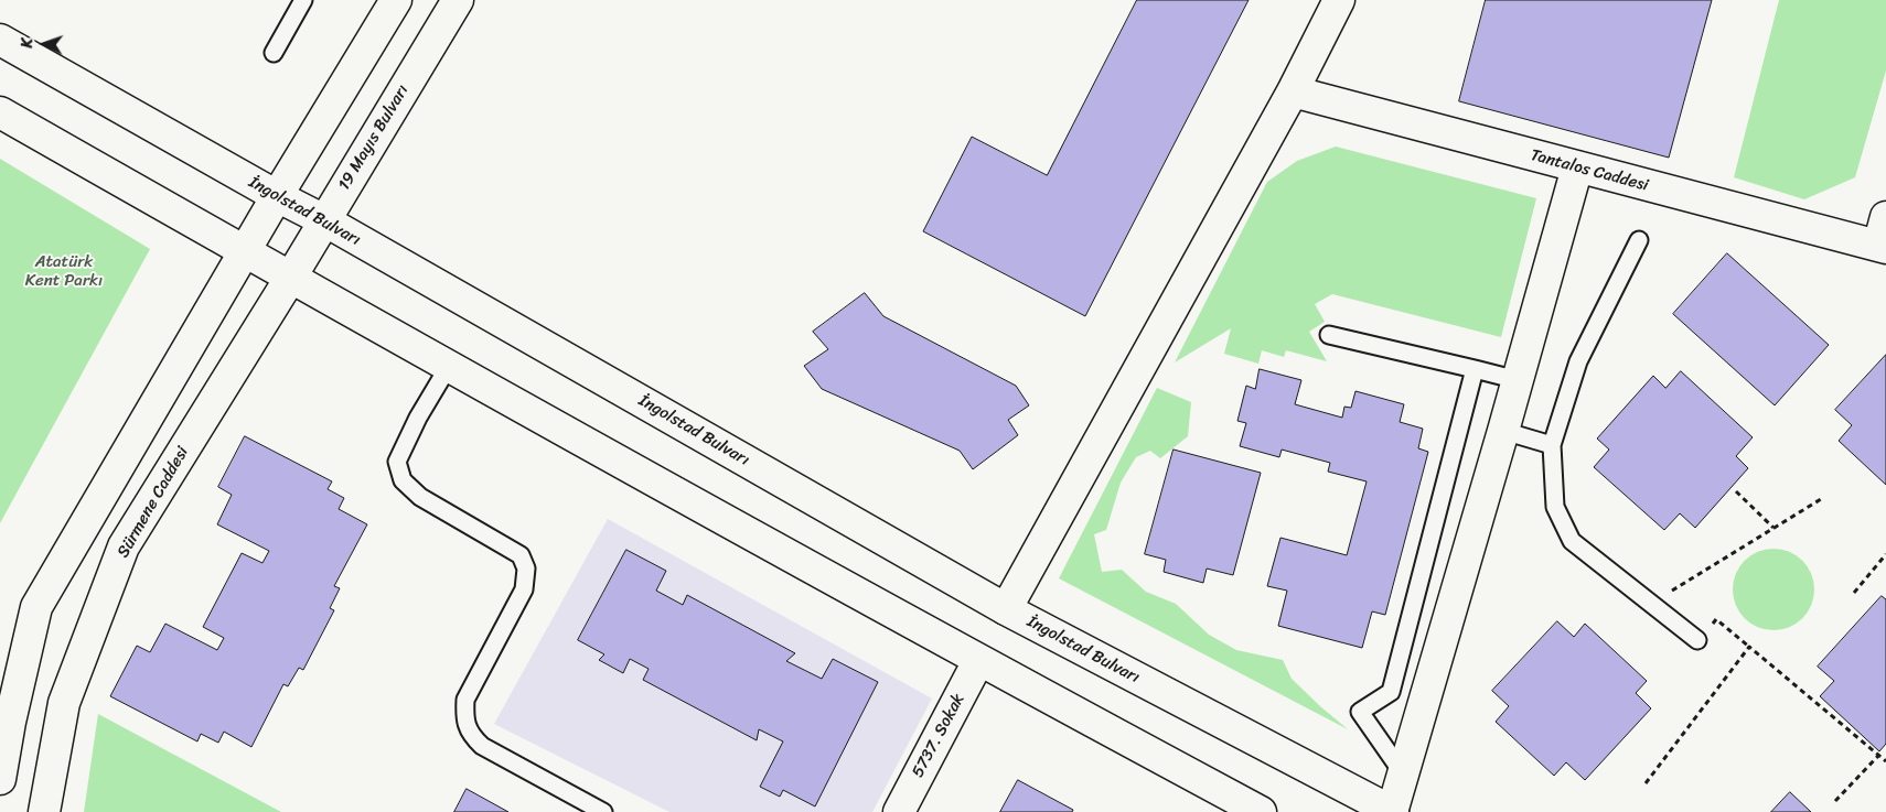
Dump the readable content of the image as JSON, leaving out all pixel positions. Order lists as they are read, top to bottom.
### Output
{
  "streets": {
    "main road": [
      "19 Mayıs Bulvarı",
      "Tantalos Caddesi",
      "İngolstad Bulvarı",
      "Sürmene Caddesi",
      "5737. Sokak"
    ]
  },
  "crossings": [
    ["19 Mayıs Bulvarı", "İngolstad Bulvarı"],
    ["19 Mayıs Bulvarı", "Sürmene Caddesi"]
  ],
  "parks": ["Atatürk Kent Parkı"],
  "north": "left"
}
